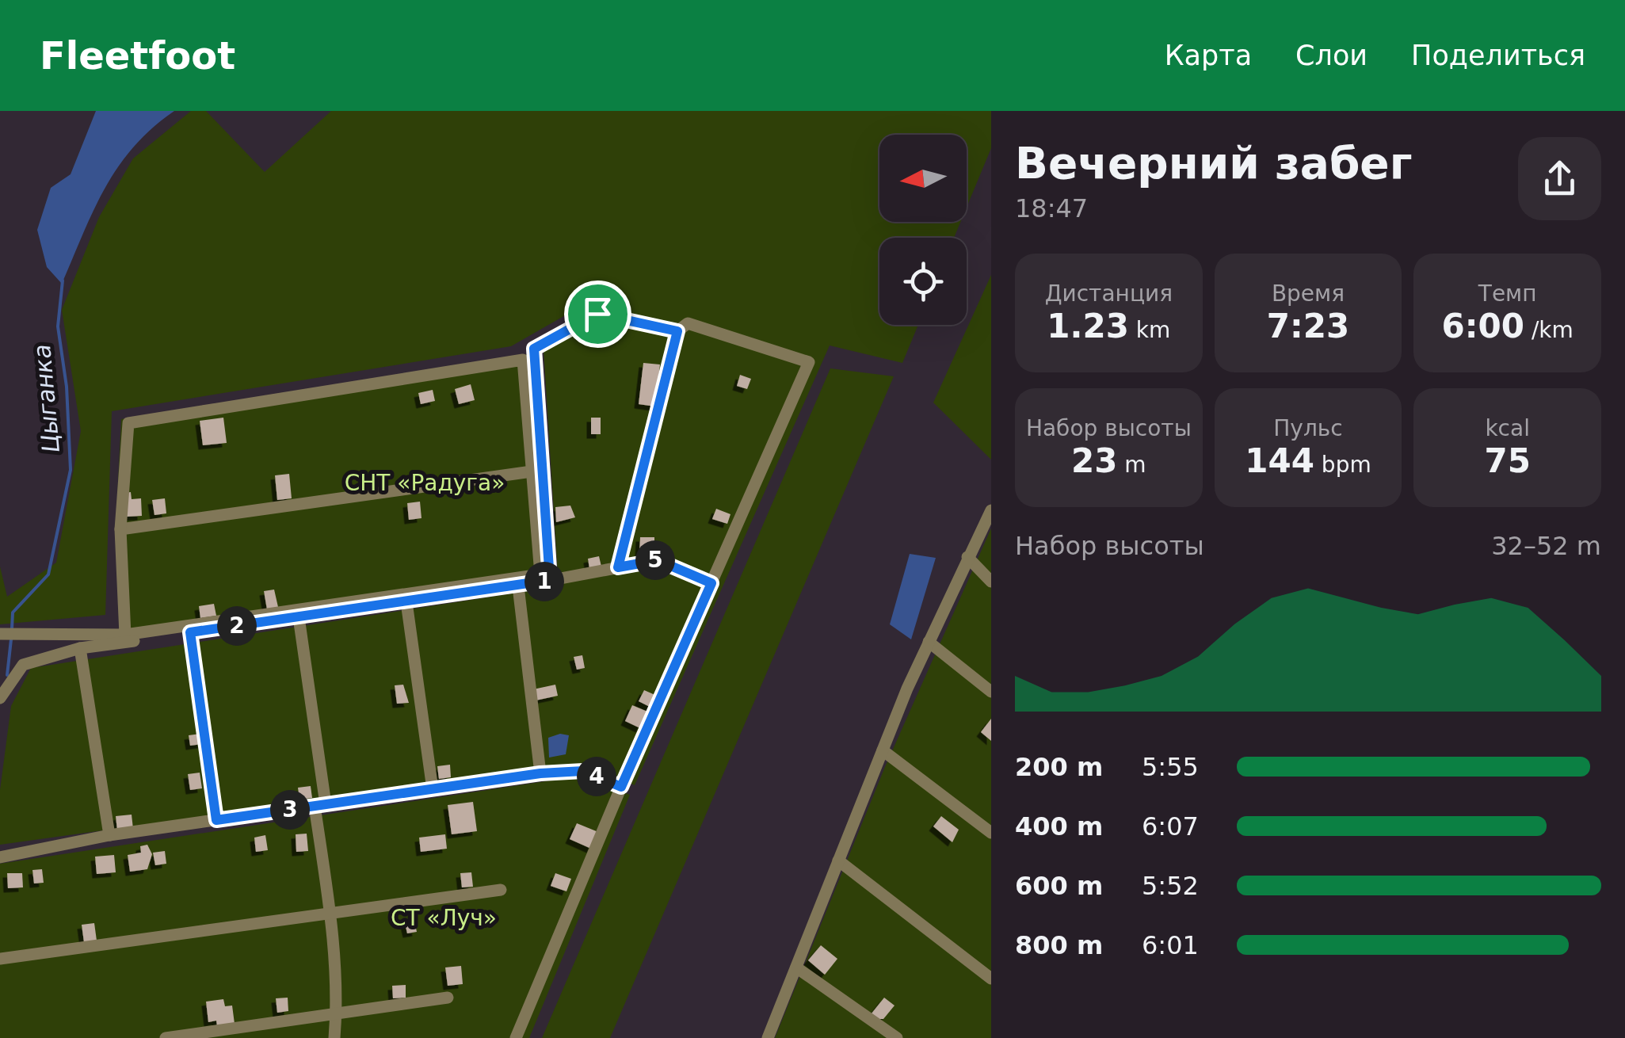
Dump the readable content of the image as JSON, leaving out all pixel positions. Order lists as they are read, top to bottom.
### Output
{
  "water": ["Цыганка"],
  "parks": ["СНТ «Радуга»", "СТ «Луч»"],
  "north": "left",
  "page": {
    "header": "Fleetfoot",
    "nav": ["Карта", "Слои", "Поделиться"],
    "heading": ["Вечерний забег", "18:47"],
    "stats": [
      ["Дистанция", "1.23 km"],
      ["Время", "7:23"],
      ["Темп", "6:00 /km"],
      ["Набор высоты", "23 m"],
      ["Пульс", "144 bpm"],
      ["kcal", "75"]
    ],
    "chart": ["Набор высоты", "32–52 m"],
    "pins": [
      "5",
      "1",
      "2",
      "4",
      "3"
    ],
    "list": [
      {
        "name": "200 m",
        "note": "5:55"
      },
      {
        "name": "400 m",
        "note": "6:07"
      },
      {
        "name": "600 m",
        "note": "5:52"
      },
      {
        "name": "800 m",
        "note": "6:01"
      }
    ]
  }
}
